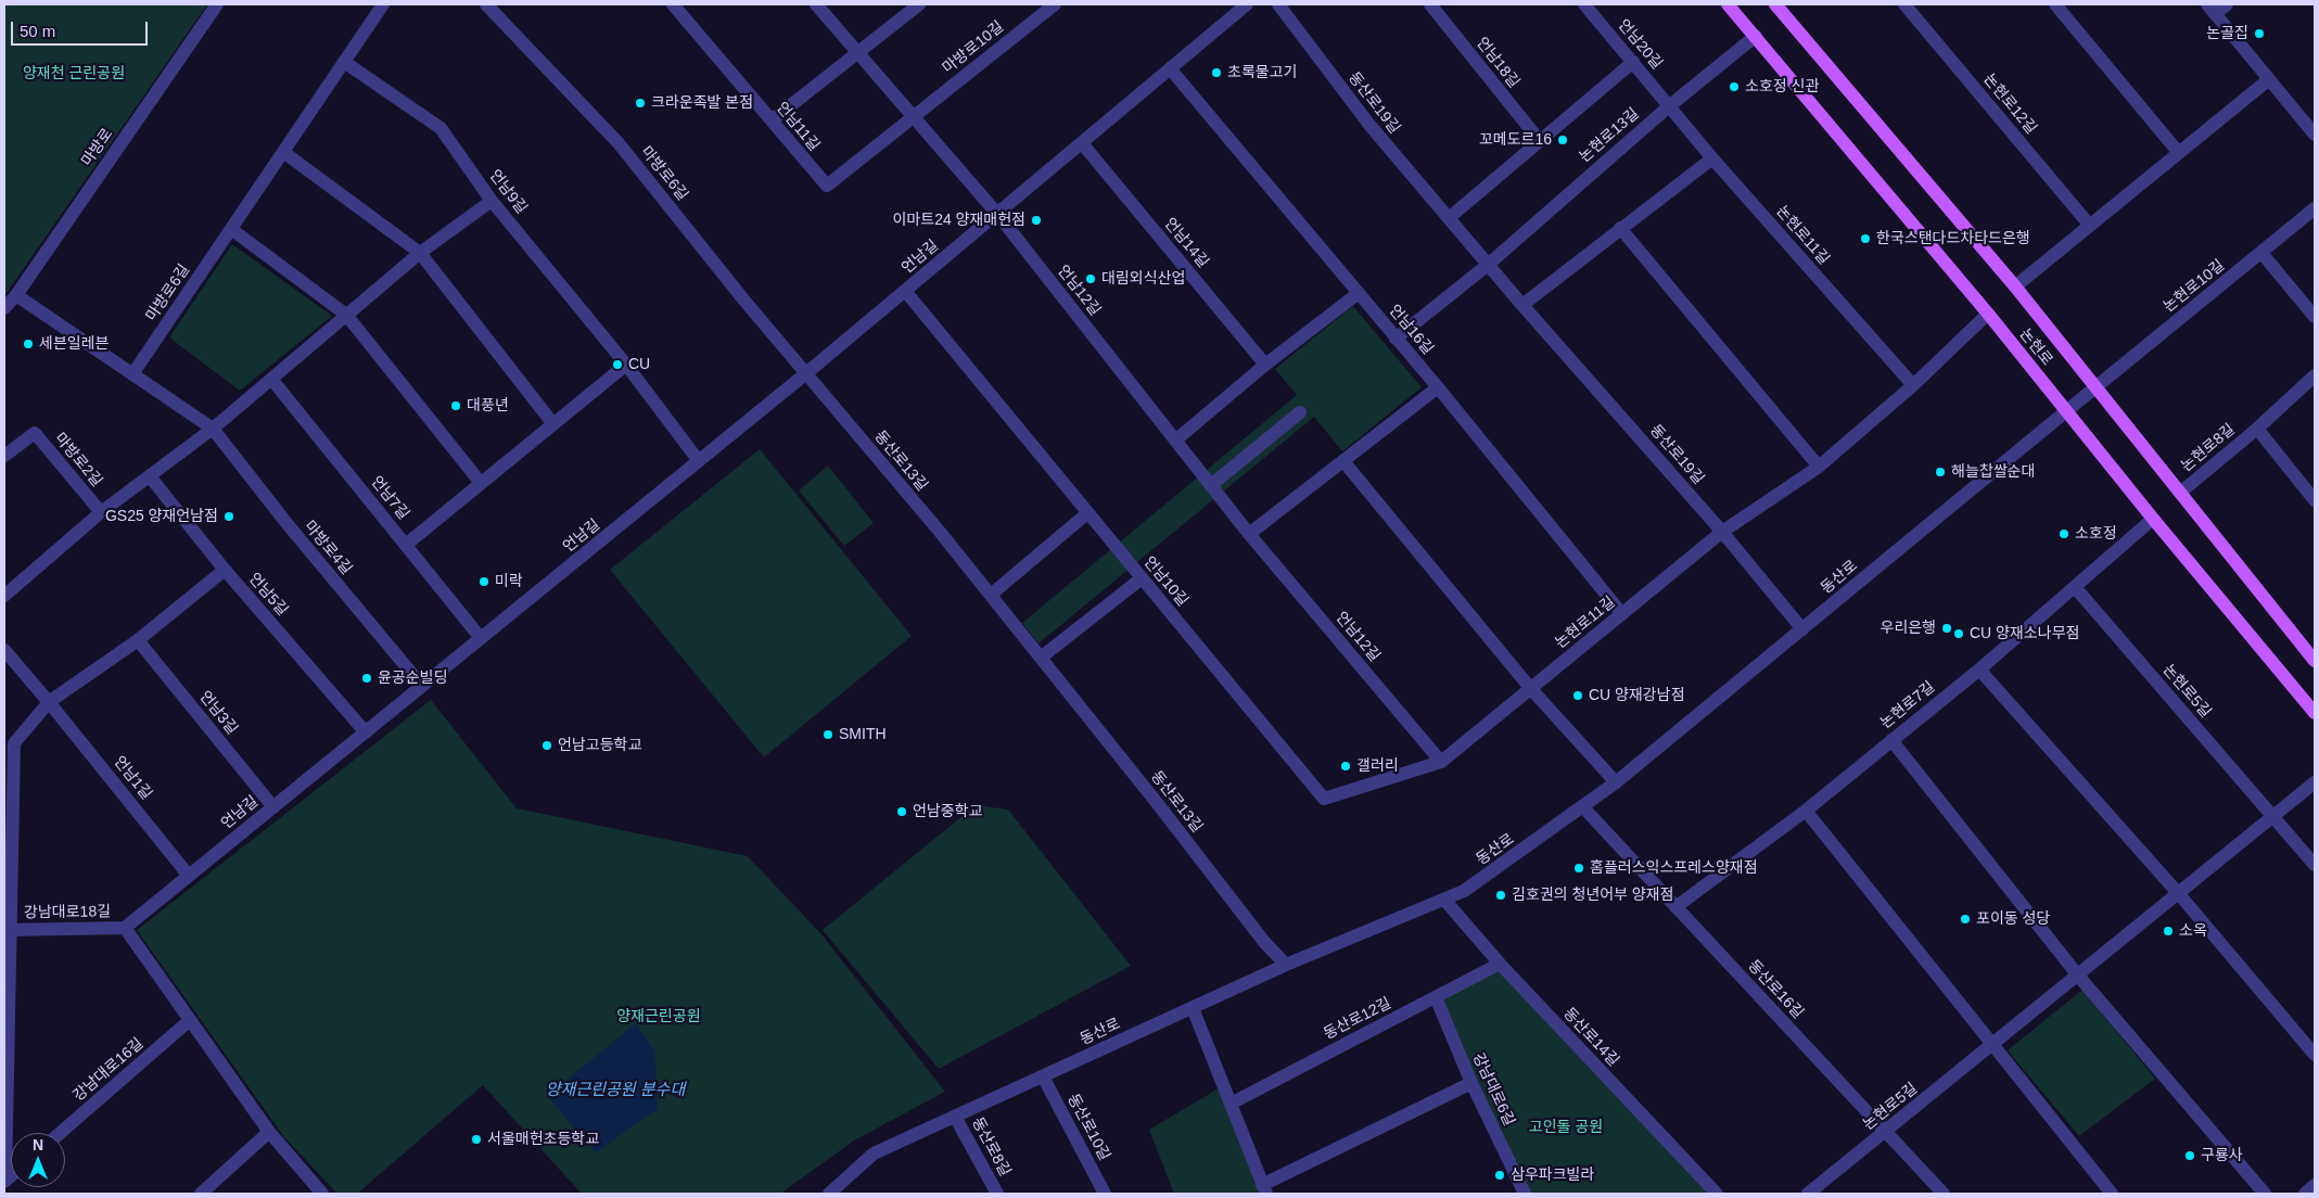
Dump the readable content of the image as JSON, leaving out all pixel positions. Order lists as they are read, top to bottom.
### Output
{
  "streets": {
    "main road": ["논현로"],
    "street": [
      "언남20길",
      "마방로10길",
      "언남18길",
      "동산로19길",
      "논현로12길",
      "언남11길",
      "논현로13길",
      "마방로",
      "마방로6길",
      "언남9길",
      "논현로11길",
      "언남14길",
      "언남길",
      "논현로10길",
      "언남12길",
      "언남16길",
      "논현로8길",
      "마방로2길",
      "동산로13길",
      "언남7길",
      "마방로4길",
      "동산로",
      "언남10길",
      "언남5길",
      "논현로5길",
      "논현로7길",
      "언남3길",
      "언남1길",
      "강남대로18길",
      "동산로16길",
      "동산로12길",
      "동산로14길",
      "강남대로16길",
      "강남대로6길",
      "동산로10길",
      "동산로8길"
    ]
  },
  "crossings": [
    ["언남20길", "논현로13길"],
    ["언남20길", "논현로11길"],
    ["마방로10길", "언남11길"],
    ["동산로19길", "논현로13길"],
    ["동산로19길", "논현로11길"],
    ["동산로19길", "동산로"],
    ["논현로13길", "논현로11길"],
    ["논현로13길", "논현로"],
    ["마방로", "마방로4길"],
    ["마방로6길", "언남9길"],
    ["마방로6길", "언남길"],
    ["마방로6길", "동산로13길"],
    ["마방로6길", "마방로4길"],
    ["언남9길", "언남길"],
    ["논현로11길", "언남12길"],
    ["논현로11길", "언남16길"],
    ["논현로11길", "논현로"],
    ["논현로11길", "언남10길"],
    ["언남14길", "언남길"],
    ["언남길", "언남12길"],
    ["언남길", "언남16길"],
    ["언남길", "동산로13길"],
    ["언남길", "언남7길"],
    ["언남길", "마방로4길"],
    ["언남길", "언남10길"],
    ["언남길", "언남5길"],
    ["언남길", "언남3길"],
    ["언남길", "언남1길"],
    ["언남길", "강남대로18길"],
    ["논현로10길", "논현로"],
    ["논현로10길", "동산로"],
    ["언남12길", "언남10길"],
    ["논현로", "논현로8길"],
    ["논현로", "동산로"],
    ["논현로", "논현로7길"],
    ["동산로13길", "동산로"],
    ["동산로", "동산로16길"],
    ["동산로", "동산로14길"],
    ["동산로", "동산로10길"],
    ["동산로", "동산로8길"],
    ["논현로5길", "논현로7길"],
    ["논현로5길", "동산로16길"],
    ["논현로7길", "동산로16길"],
    ["언남1길", "강남대로18길"],
    ["동산로12길", "동산로14길"],
    ["동산로12길", "강남대로6길"]
  ],
  "water": ["양재근린공원 분수대"],
  "parks": ["양재천 근린공원", "양재근린공원", "고인돌 공원"],
  "places": [
    "논골집",
    "초록물고기",
    "소호정 신관",
    "크라운족발 본점",
    "꼬메도르16",
    "이마트24 양재매헌점",
    "한국스탠다드차타드은행",
    "대림외식산업",
    "세븐일레븐",
    "CU",
    "대풍년",
    "해늘찹쌀순대",
    "GS25 양재언남점",
    "소호정",
    "미락",
    "우리은행",
    "CU 양재소나무점",
    "윤공순빌딩",
    "CU 양재강남점",
    "SMITH",
    "언남고등학교",
    "갤러리",
    "언남중학교",
    "홈플러스익스프레스양재점",
    "김호권의 청년어부 양재점",
    "포이동 성당",
    "소옥",
    "서울매헌초등학교",
    "구룡사",
    "삼우파크빌라"
  ],
  "scale_bar": "50 m",
  "north": "top"
}
